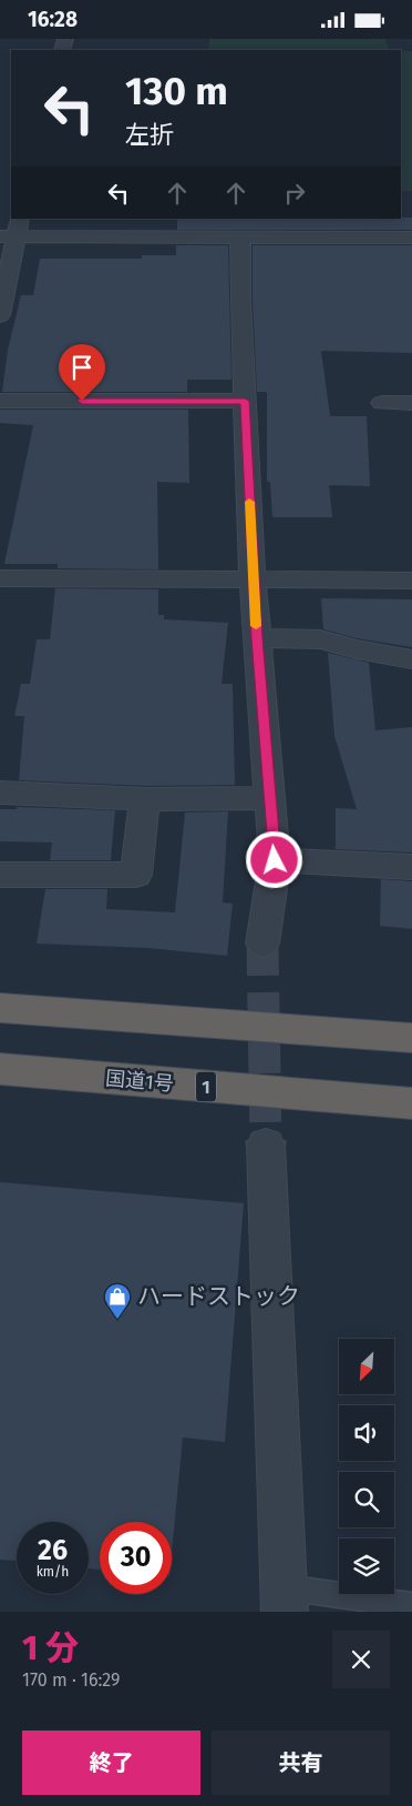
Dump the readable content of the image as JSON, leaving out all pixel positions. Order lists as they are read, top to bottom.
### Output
{
  "streets": {
    "highway": ["国道1号", "1"]
  },
  "places": {
    "shop": ["ハードストック"]
  },
  "north": "bottom left",
  "page": {
    "status": "16:28",
    "turn": ["130 m", "左折"],
    "speed": "26 km/h",
    "limit": "30",
    "heading": ["1 分", "170 m · 16:29"],
    "buttons": ["終了", "共有"]
  }
}
